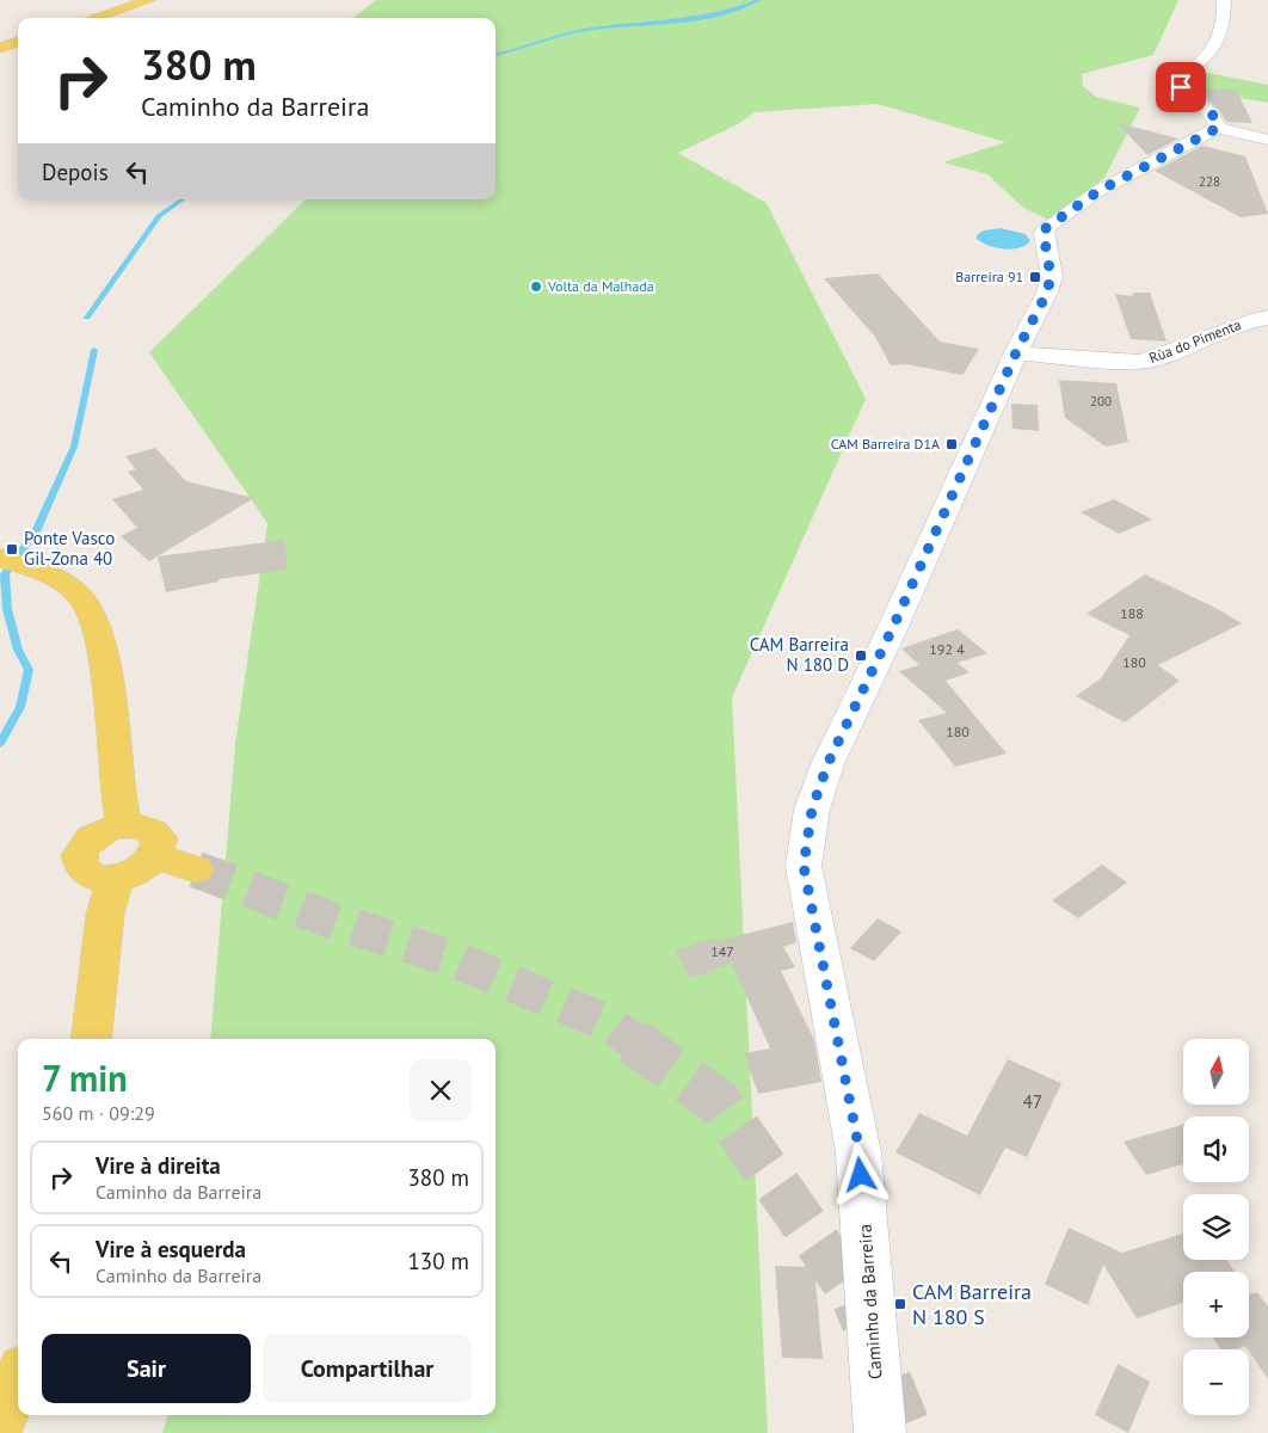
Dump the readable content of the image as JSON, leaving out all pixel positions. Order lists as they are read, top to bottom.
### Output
{
  "streets": {
    "street": ["Rùa do Pimenta", "Caminho da Barreira"]
  },
  "crossings": [
    ["Rùa do Pimenta", "Caminho da Barreira"]
  ],
  "places": {
    "transit": [
      "Barreira 91",
      "CAM Barreira D1A",
      "Ponte Vasco Gil-Zona 40",
      "CAM Barreira N 180 D",
      "CAM Barreira N 180 S"
    ],
    "other": ["Volta da Malhada"]
  },
  "house_numbers": [
    "228",
    "200",
    "188",
    "192 4",
    "180",
    "180",
    "147",
    "47"
  ],
  "north": "top",
  "page": {
    "turn": ["380 m", "Caminho da Barreira"],
    "then": "Depois",
    "map_buttons": ["+", "−"],
    "heading": ["7 min", "560 m · 09:29"],
    "list": [
      {
        "name": "Vire à direita",
        "note": "Caminho da Barreira",
        "value": "380 m"
      },
      {
        "name": "Vire à esquerda",
        "note": "Caminho da Barreira",
        "value": "130 m"
      }
    ],
    "buttons": ["Sair", "Compartilhar"]
  }
}
